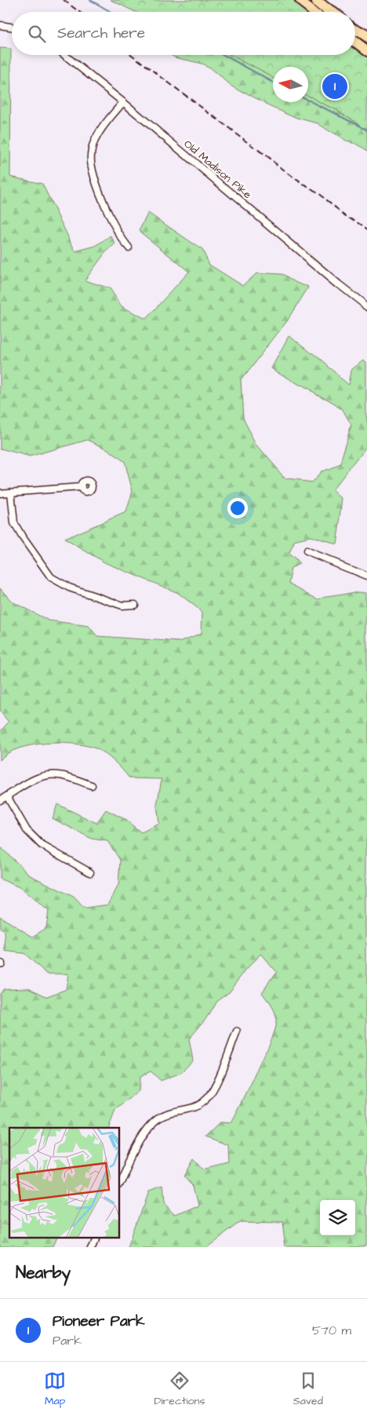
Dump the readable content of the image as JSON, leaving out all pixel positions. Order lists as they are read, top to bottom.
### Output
{
  "streets": {
    "street": ["Old Madison Pike"]
  },
  "north": "left",
  "page": {
    "search": "Search here",
    "pins": "1",
    "heading": "Nearby",
    "list": [
      {
        "mark": "1",
        "name": "Pioneer Park",
        "note": "Park",
        "value": "570 m"
      }
    ],
    "nav": ["Map", "Directions", "Saved"]
  }
}
